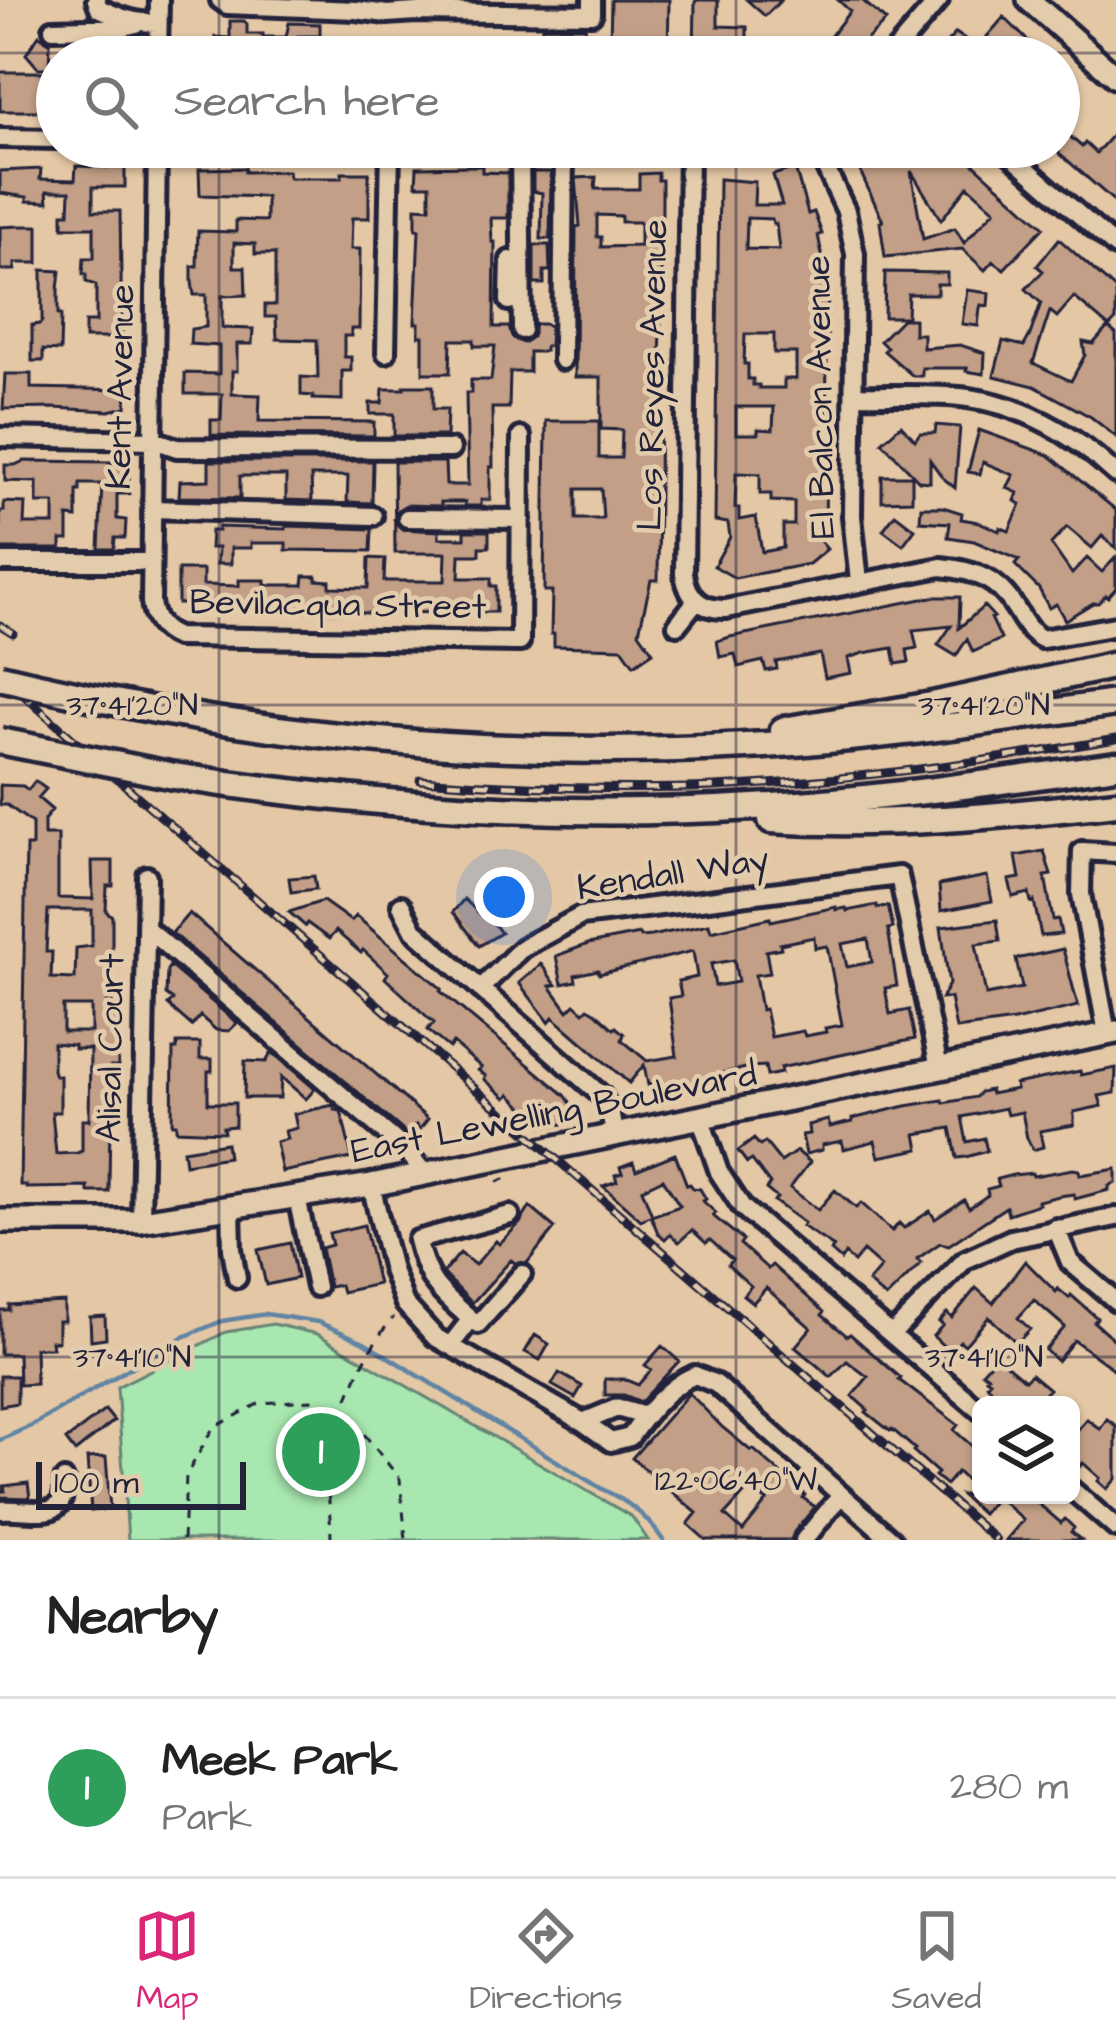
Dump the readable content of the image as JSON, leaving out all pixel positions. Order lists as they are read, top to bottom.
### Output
{
  "streets": {
    "main road": ["East Lewelling Boulevard"],
    "street": [
      "Los Reyes Avenue",
      "Kent Avenue",
      "El Balcon Avenue",
      "Bevilacqua Street",
      "Kendall Way",
      "Alisal Court"
    ]
  },
  "crossings": [
    ["Kent Avenue", "Bevilacqua Street"],
    ["Kendall Way", "East Lewelling Boulevard"],
    ["Alisal Court", "East Lewelling Boulevard"]
  ],
  "scale_bar": "100 m",
  "page": {
    "search": "Search here",
    "pins": "1",
    "scale": "100 m",
    "heading": "Nearby",
    "list": [
      {
        "mark": "1",
        "name": "Meek Park",
        "note": "Park",
        "value": "280 m"
      }
    ],
    "nav": ["Map", "Directions", "Saved"]
  },
  "coordinates": ["37°41'20\"N", "37°41'10\"N", "122°06'40\"W"]
}
